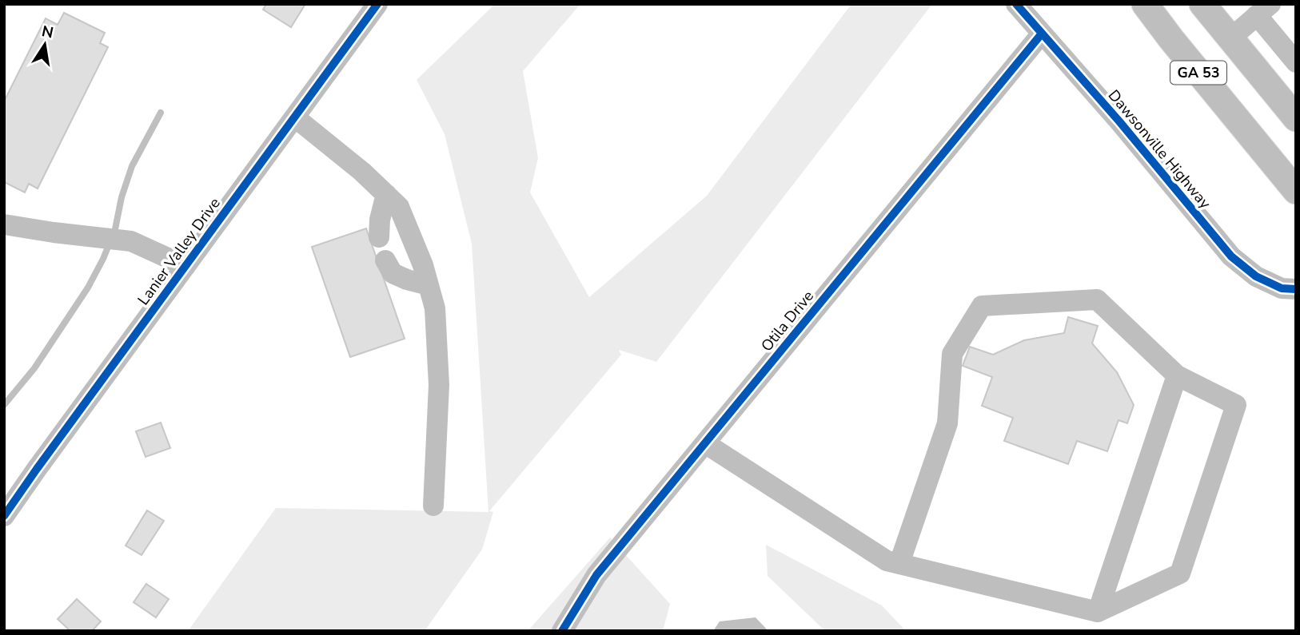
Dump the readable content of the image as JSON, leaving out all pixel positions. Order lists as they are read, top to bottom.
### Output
{
  "streets": {
    "main road": ["GA 53"],
    "street": ["Dawsonville Highway", "Lanier Valley Drive", "Otila Drive"]
  },
  "crossings": [
    ["Dawsonville Highway", "Otila Drive"]
  ],
  "north": "top"
}
